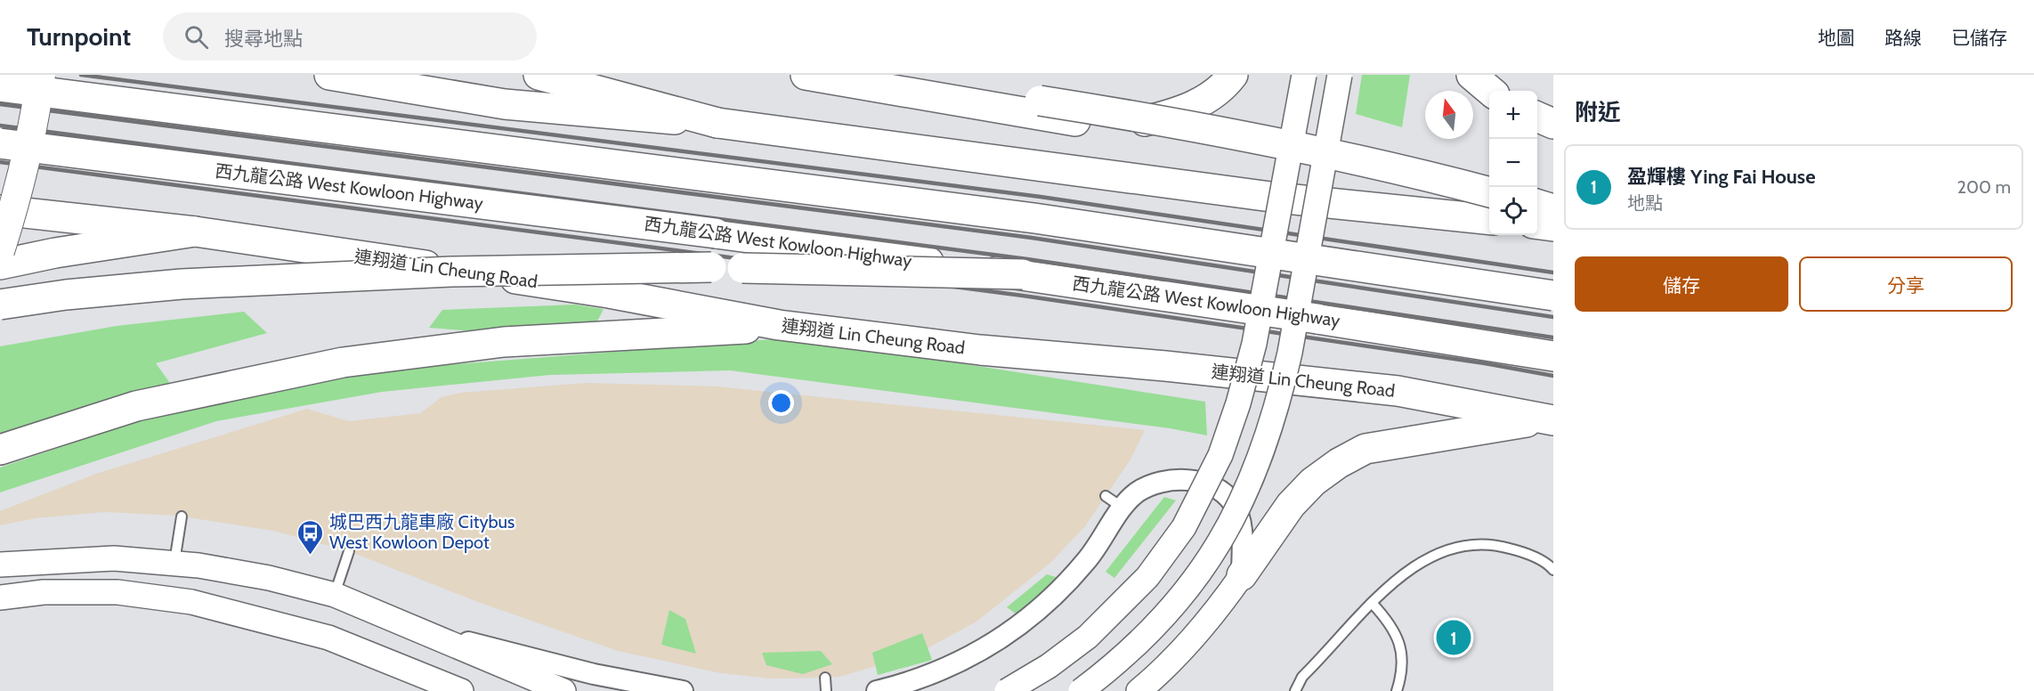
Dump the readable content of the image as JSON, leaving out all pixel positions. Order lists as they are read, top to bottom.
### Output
{
  "streets": {
    "main road": ["西九龍公路 West Kowloon Highway", "連翔道 Lin Cheung Road"]
  },
  "places": {
    "bus stop": ["城巴西九龍車廠 Citybus West Kowloon Depot"]
  },
  "north": "top",
  "page": {
    "header": "Turnpoint",
    "search": "搜尋地點",
    "nav": ["地圖", "路線", "已儲存"],
    "heading": "附近",
    "map_buttons": ["+", "−"],
    "list": [
      {
        "mark": "1",
        "name": "盈輝樓 Ying Fai House",
        "note": "地點",
        "value": "200 m"
      }
    ],
    "buttons": ["儲存", "分享"],
    "pins": "1"
  }
}
